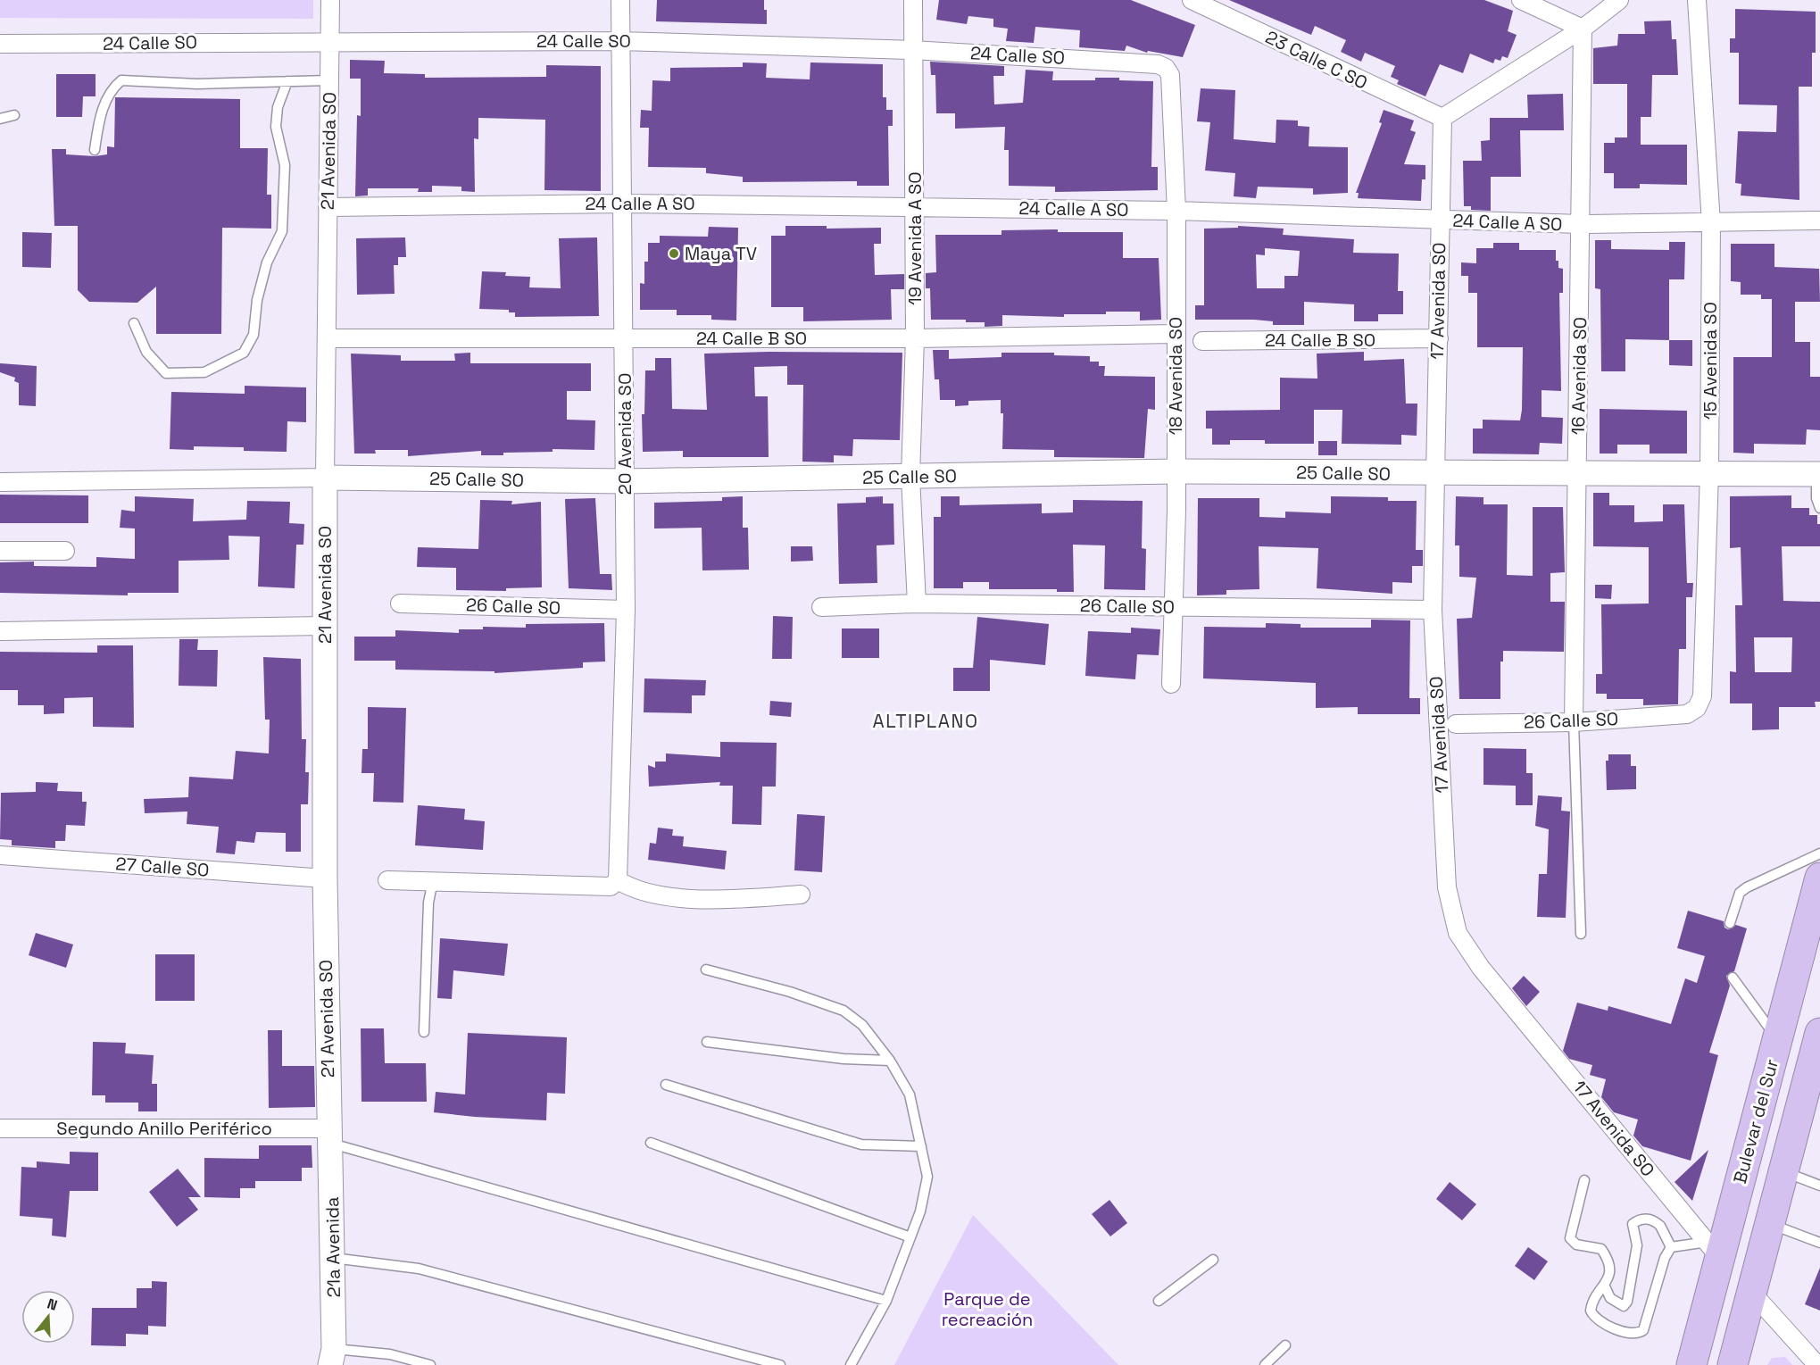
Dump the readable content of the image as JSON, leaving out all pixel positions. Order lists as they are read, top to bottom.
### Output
{
  "streets": {
    "highway": ["Bulevar del Sur"],
    "street": [
      "24 Calle SO",
      "23 Calle C SO",
      "21 Avenida SO",
      "24 Calle A SO",
      "19 Avenida A SO",
      "17 Avenida SO",
      "24 Calle B SO",
      "15 Avenida SO",
      "18 Avenida SO",
      "16 Avenida SO",
      "20 Avenida SO",
      "25 Calle SO",
      "26 Calle SO",
      "27 Calle SO",
      "Segundo Anillo Periférico",
      "21a Avenida"
    ]
  },
  "crossings": [
    ["24 Calle SO", "21 Avenida SO"],
    ["24 Calle SO", "19 Avenida A SO"],
    ["24 Calle SO", "18 Avenida SO"],
    ["24 Calle SO", "20 Avenida SO"],
    ["23 Calle C SO", "17 Avenida SO"],
    ["21 Avenida SO", "24 Calle A SO"],
    ["21 Avenida SO", "24 Calle B SO"],
    ["21 Avenida SO", "25 Calle SO"],
    ["21 Avenida SO", "27 Calle SO"],
    ["21 Avenida SO", "Segundo Anillo Periférico"],
    ["21 Avenida SO", "21a Avenida"],
    ["24 Calle A SO", "19 Avenida A SO"],
    ["24 Calle A SO", "17 Avenida SO"],
    ["24 Calle A SO", "15 Avenida SO"],
    ["24 Calle A SO", "18 Avenida SO"],
    ["24 Calle A SO", "16 Avenida SO"],
    ["24 Calle A SO", "20 Avenida SO"],
    ["19 Avenida A SO", "24 Calle B SO"],
    ["19 Avenida A SO", "25 Calle SO"],
    ["19 Avenida A SO", "26 Calle SO"],
    ["17 Avenida SO", "24 Calle B SO"],
    ["17 Avenida SO", "25 Calle SO"],
    ["17 Avenida SO", "26 Calle SO"],
    ["17 Avenida SO", "Bulevar del Sur"],
    ["24 Calle B SO", "18 Avenida SO"],
    ["24 Calle B SO", "20 Avenida SO"],
    ["15 Avenida SO", "25 Calle SO"],
    ["15 Avenida SO", "26 Calle SO"],
    ["18 Avenida SO", "25 Calle SO"],
    ["18 Avenida SO", "26 Calle SO"],
    ["16 Avenida SO", "25 Calle SO"],
    ["16 Avenida SO", "26 Calle SO"],
    ["20 Avenida SO", "25 Calle SO"],
    ["20 Avenida SO", "26 Calle SO"],
    ["Segundo Anillo Periférico", "21a Avenida"]
  ],
  "districts": ["ALTIPLANO"],
  "parks": ["Parque de recreación"],
  "places": ["Maya TV"],
  "north": "top"
}
